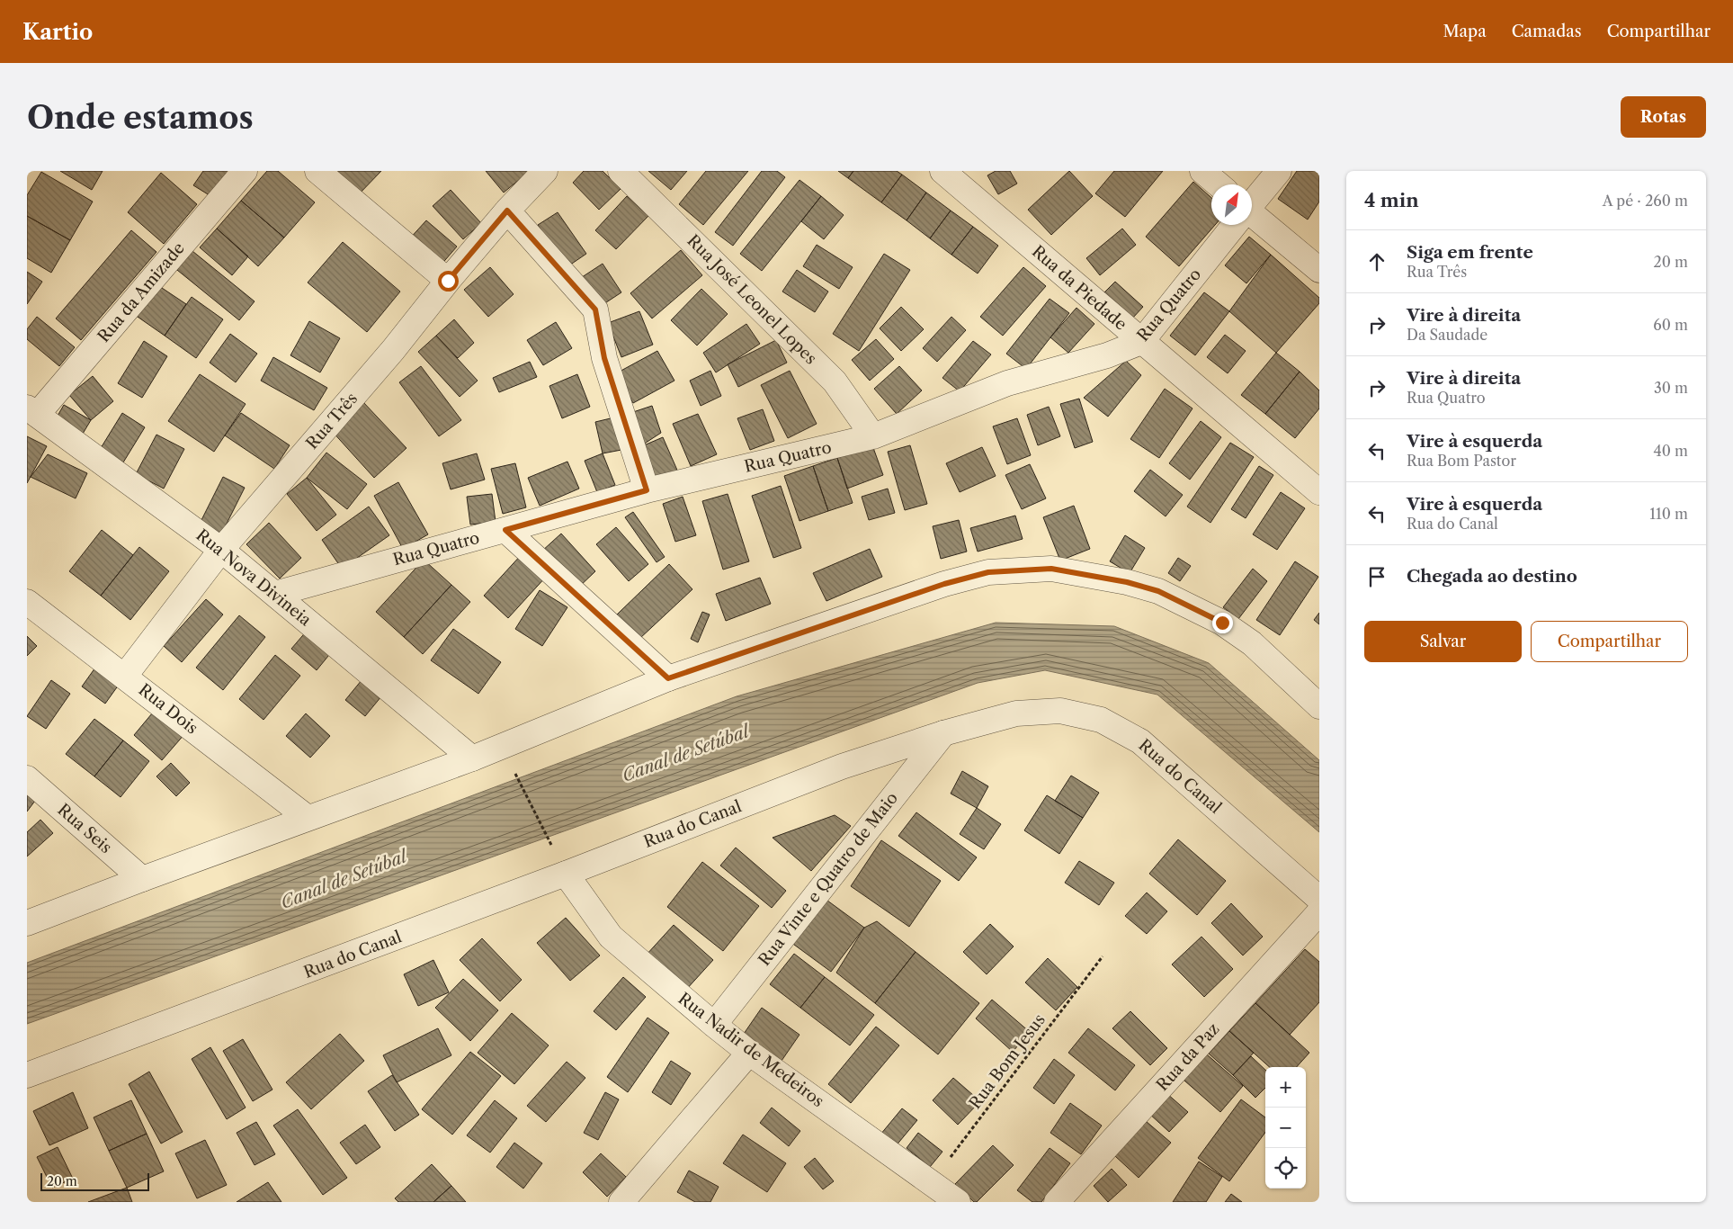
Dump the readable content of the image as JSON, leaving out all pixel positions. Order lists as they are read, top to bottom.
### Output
{
  "streets": {
    "street": [
      "Rua da Piedade",
      "Rua da Amizade",
      "Rua José Leonel Lopes",
      "Rua Quatro",
      "Rua Três",
      "Rua Nova Divineia",
      "Rua Dois",
      "Rua do Canal",
      "Rua Seis",
      "Rua Vinte e Quatro de Maio",
      "Rua Nadir de Medeiros",
      "Rua da Paz"
    ],
    "path": ["Rua Bom Jesus"]
  },
  "crossings": [
    ["Rua da Piedade", "Rua Quatro"],
    ["Rua da Amizade", "Rua Nova Divineia"],
    ["Rua José Leonel Lopes", "Rua Quatro"],
    ["Rua Quatro", "Rua Nova Divineia"],
    ["Rua Três", "Rua Nova Divineia"],
    ["Rua Três", "Rua Dois"],
    ["Rua do Canal", "Rua Vinte e Quatro de Maio"],
    ["Rua do Canal", "Rua Nadir de Medeiros"],
    ["Rua Vinte e Quatro de Maio", "Rua Nadir de Medeiros"],
    ["Rua Nadir de Medeiros", "Rua Bom Jesus"]
  ],
  "water": ["Canal de Setúbal"],
  "scale_bar": "20 m",
  "north": "top right",
  "page": {
    "header": "Kartio",
    "nav": ["Mapa", "Camadas", "Compartilhar"],
    "buttons": [
      "Rotas",
      ["Salvar", "Compartilhar"]
    ],
    "title": "Onde estamos",
    "heading": ["4 min", "A pé · 260 m"],
    "list": [
      ["Siga em frente", "Rua Três", "20 m"],
      ["Vire à direita", "Da Saudade", "60 m"],
      ["Vire à direita", "Rua Quatro", "30 m"],
      ["Vire à esquerda", "Rua Bom Pastor", "40 m"],
      ["Vire à esquerda", "Rua do Canal", "110 m"],
      "Chegada ao destino"
    ],
    "map_buttons": ["+", "−"],
    "scale": "20 m"
  }
}
